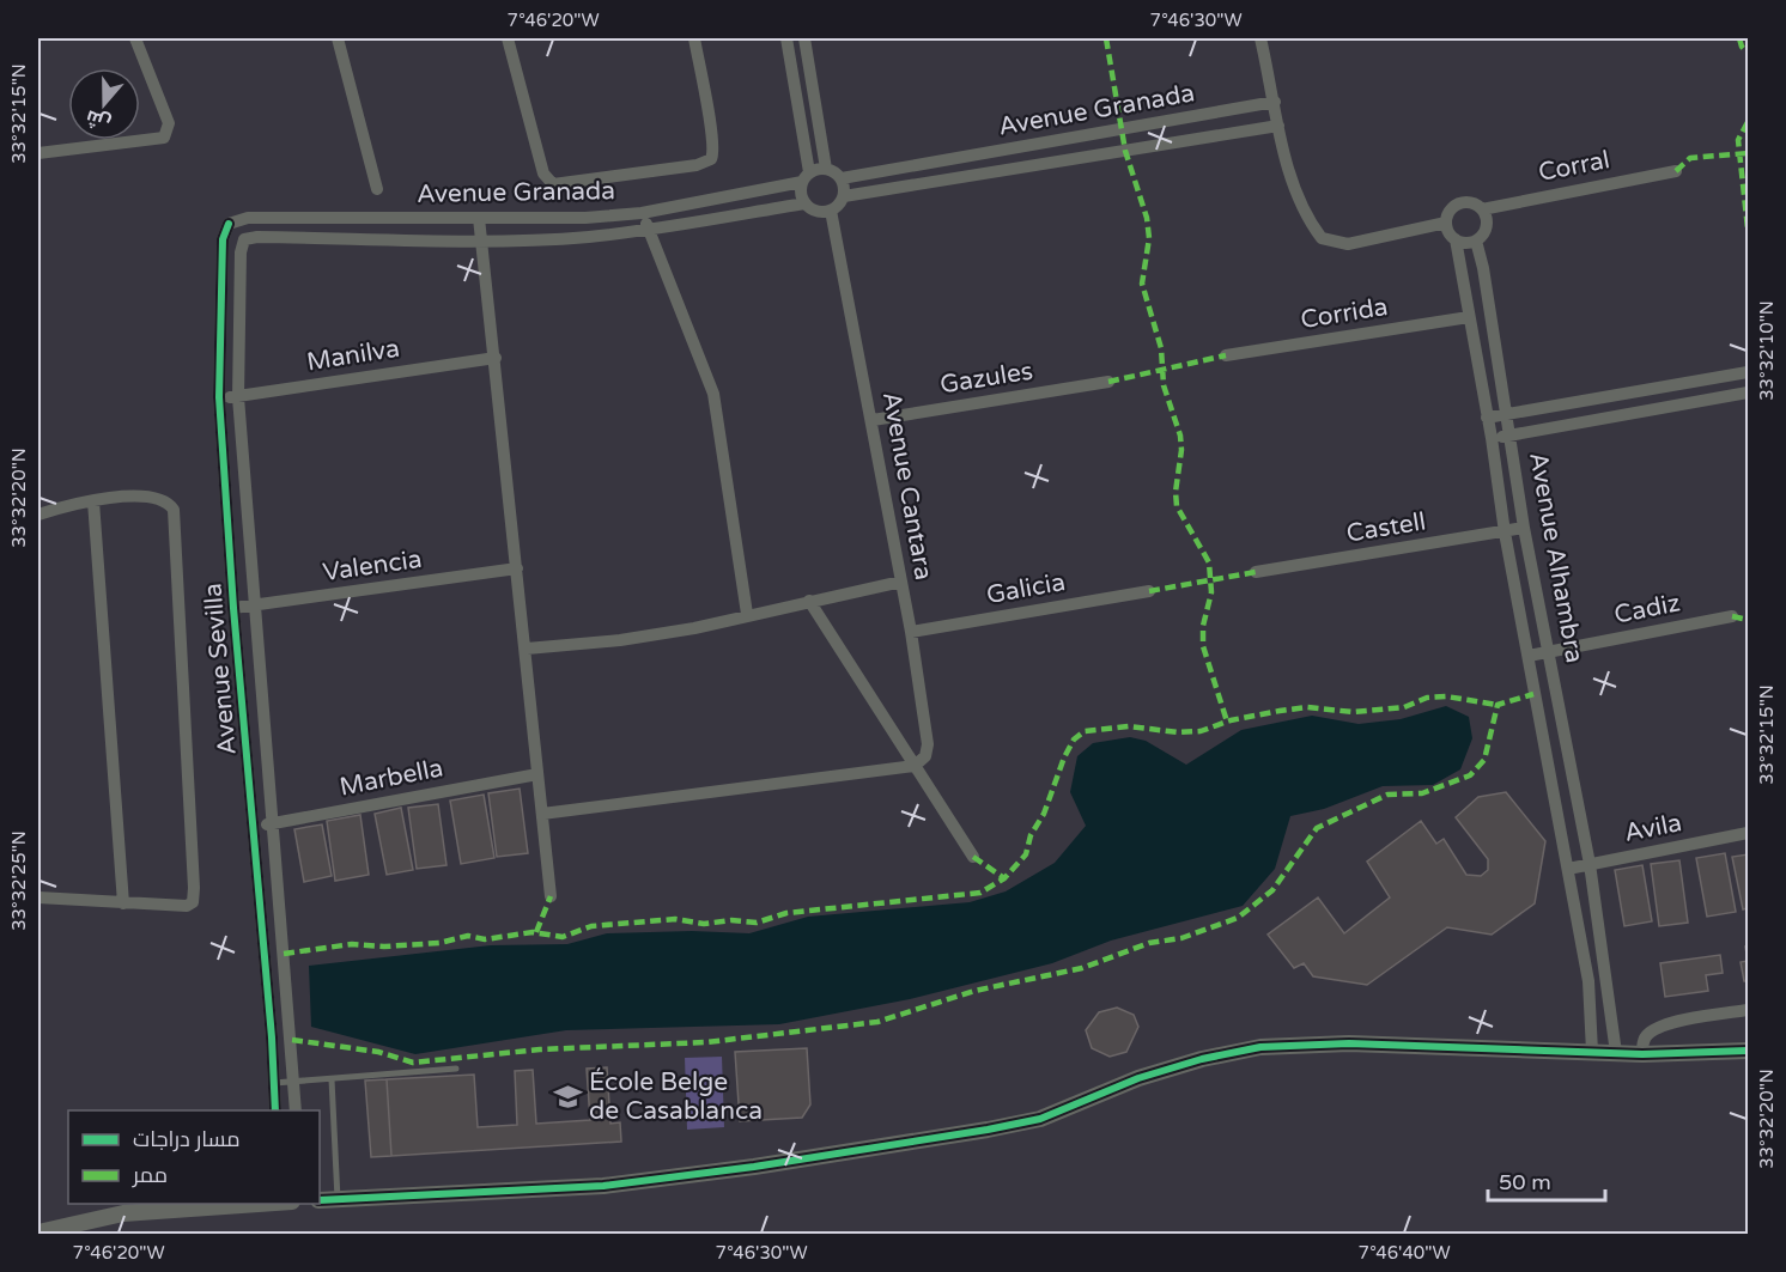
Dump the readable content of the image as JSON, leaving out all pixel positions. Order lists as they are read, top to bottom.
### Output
{
  "streets": {
    "street": [
      "Avenue Granada",
      "Corral",
      "Corrida",
      "Manilva",
      "Gazules",
      "Avenue Cantara",
      "Castell",
      "Avenue Alhambra",
      "Valencia",
      "Galicia",
      "Cadiz",
      "Avenue Sevilla",
      "Marbella",
      "Avila"
    ]
  },
  "crossings": [
    ["Avenue Granada", "Avenue Cantara"],
    ["Avenue Granada", "Avenue Sevilla"],
    ["Corral", "Avenue Alhambra"],
    ["Corrida", "Avenue Alhambra"],
    ["Manilva", "Avenue Sevilla"],
    ["Gazules", "Avenue Cantara"],
    ["Avenue Cantara", "Galicia"],
    ["Castell", "Avenue Alhambra"],
    ["Avenue Alhambra", "Cadiz"],
    ["Avenue Alhambra", "Avila"],
    ["Valencia", "Avenue Sevilla"],
    ["Avenue Sevilla", "Marbella"]
  ],
  "places": {
    "school or university": ["École Belge de Casablanca"]
  },
  "legend": ["مسار دراجات", "ممر"],
  "scale_bar": "50 m",
  "north": "bottom",
  "coordinates": [
    "7°46'20\"W",
    "7°46'30\"W",
    "33°32'15\"N",
    "33°32'10\"N",
    "33°32'20\"N",
    "33°32'25\"N",
    "7°46'40\"W"
  ]
}
